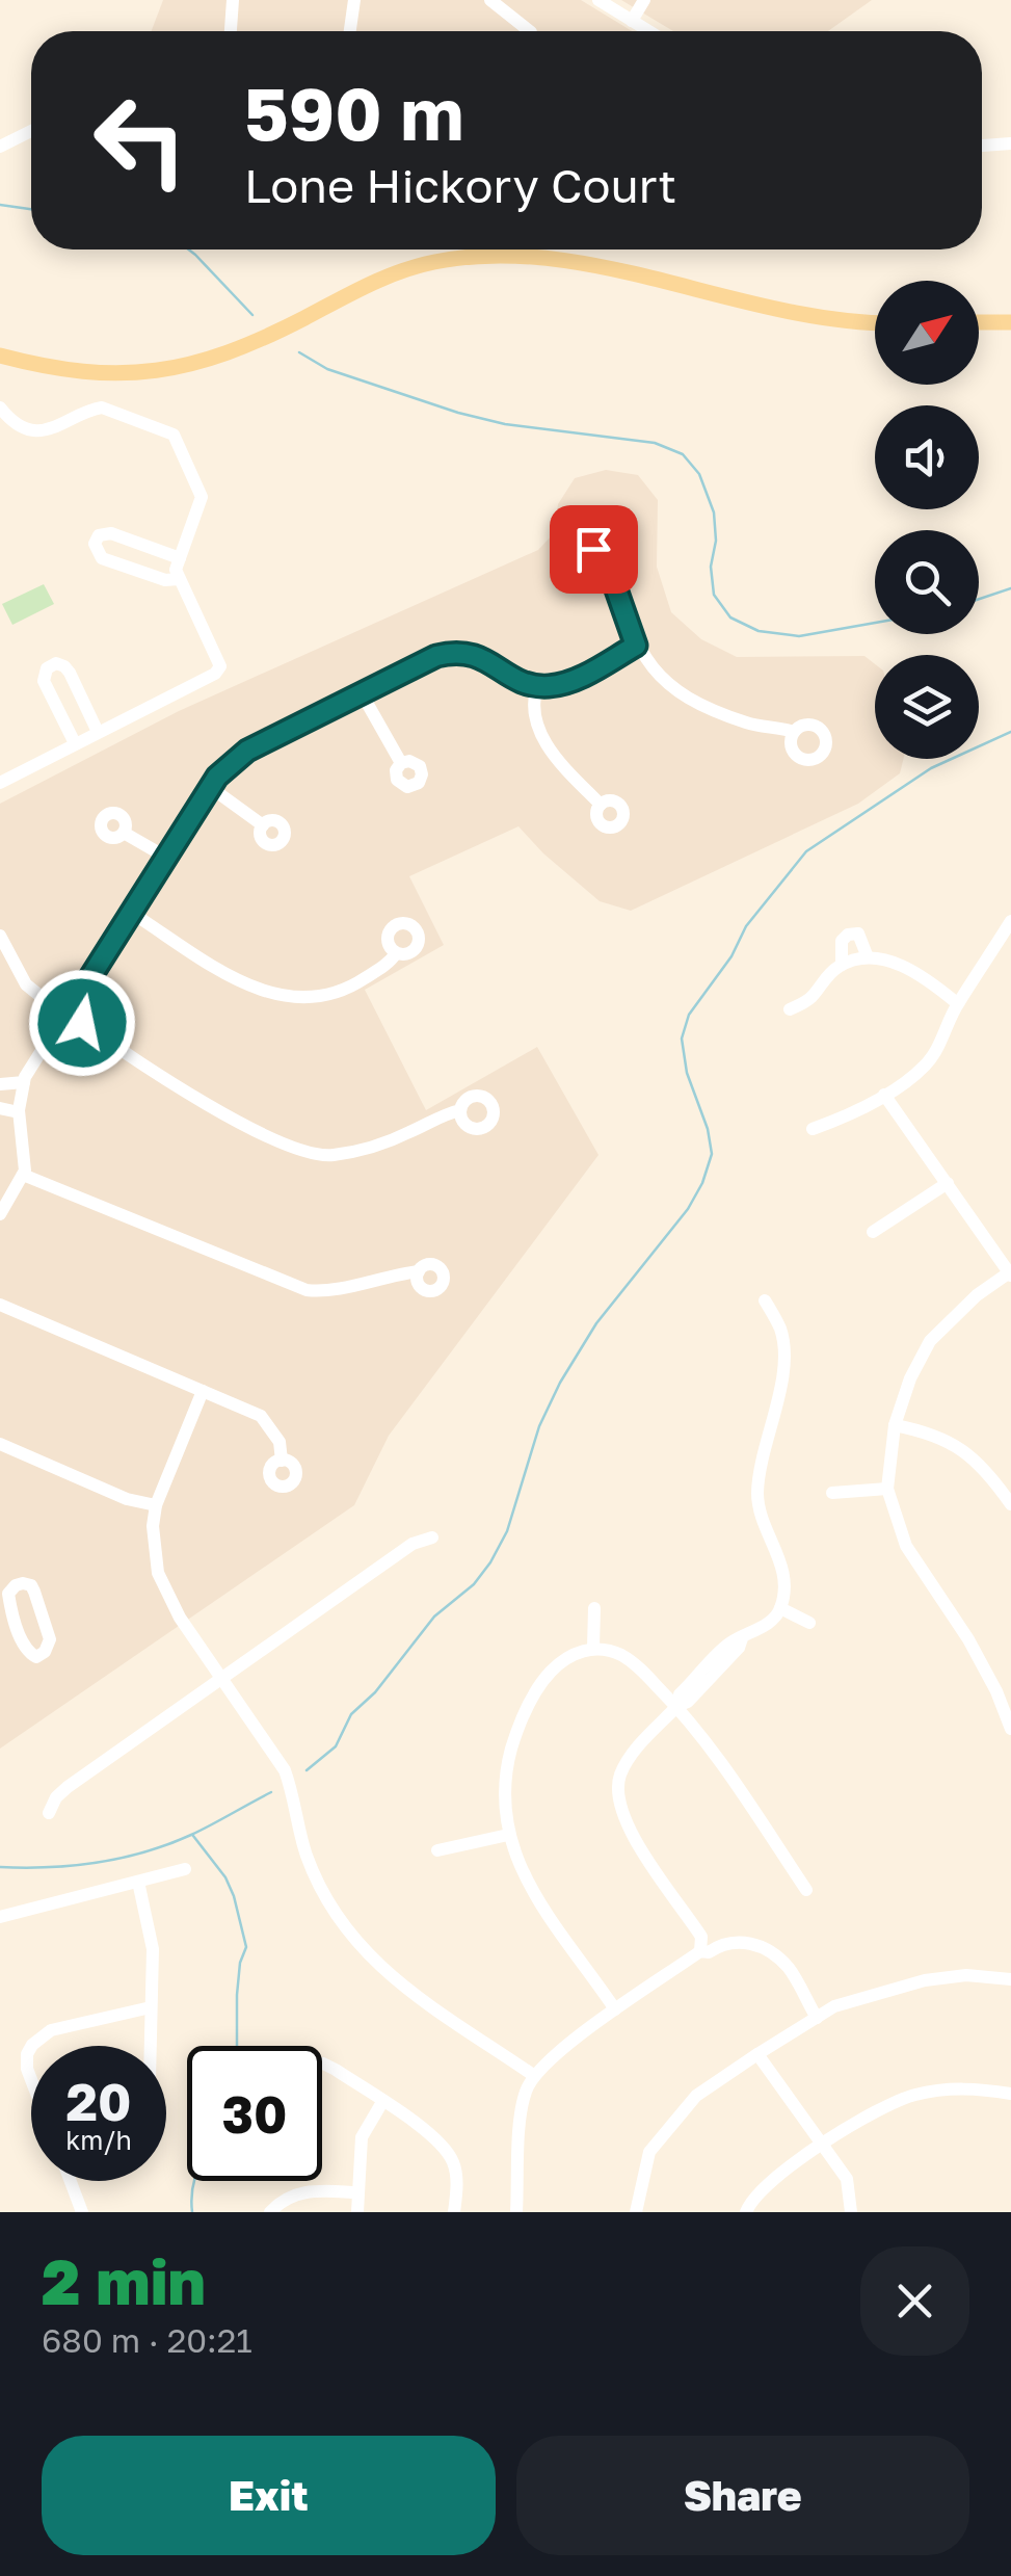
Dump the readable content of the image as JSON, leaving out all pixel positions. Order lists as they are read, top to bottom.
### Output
{
  "north": "top right",
  "page": {
    "turn": ["590 m", "Lone Hickory Court"],
    "speed": "20 km/h",
    "limit": "30",
    "heading": ["2 min", "680 m · 20:21"],
    "buttons": ["Exit", "Share"]
  }
}
